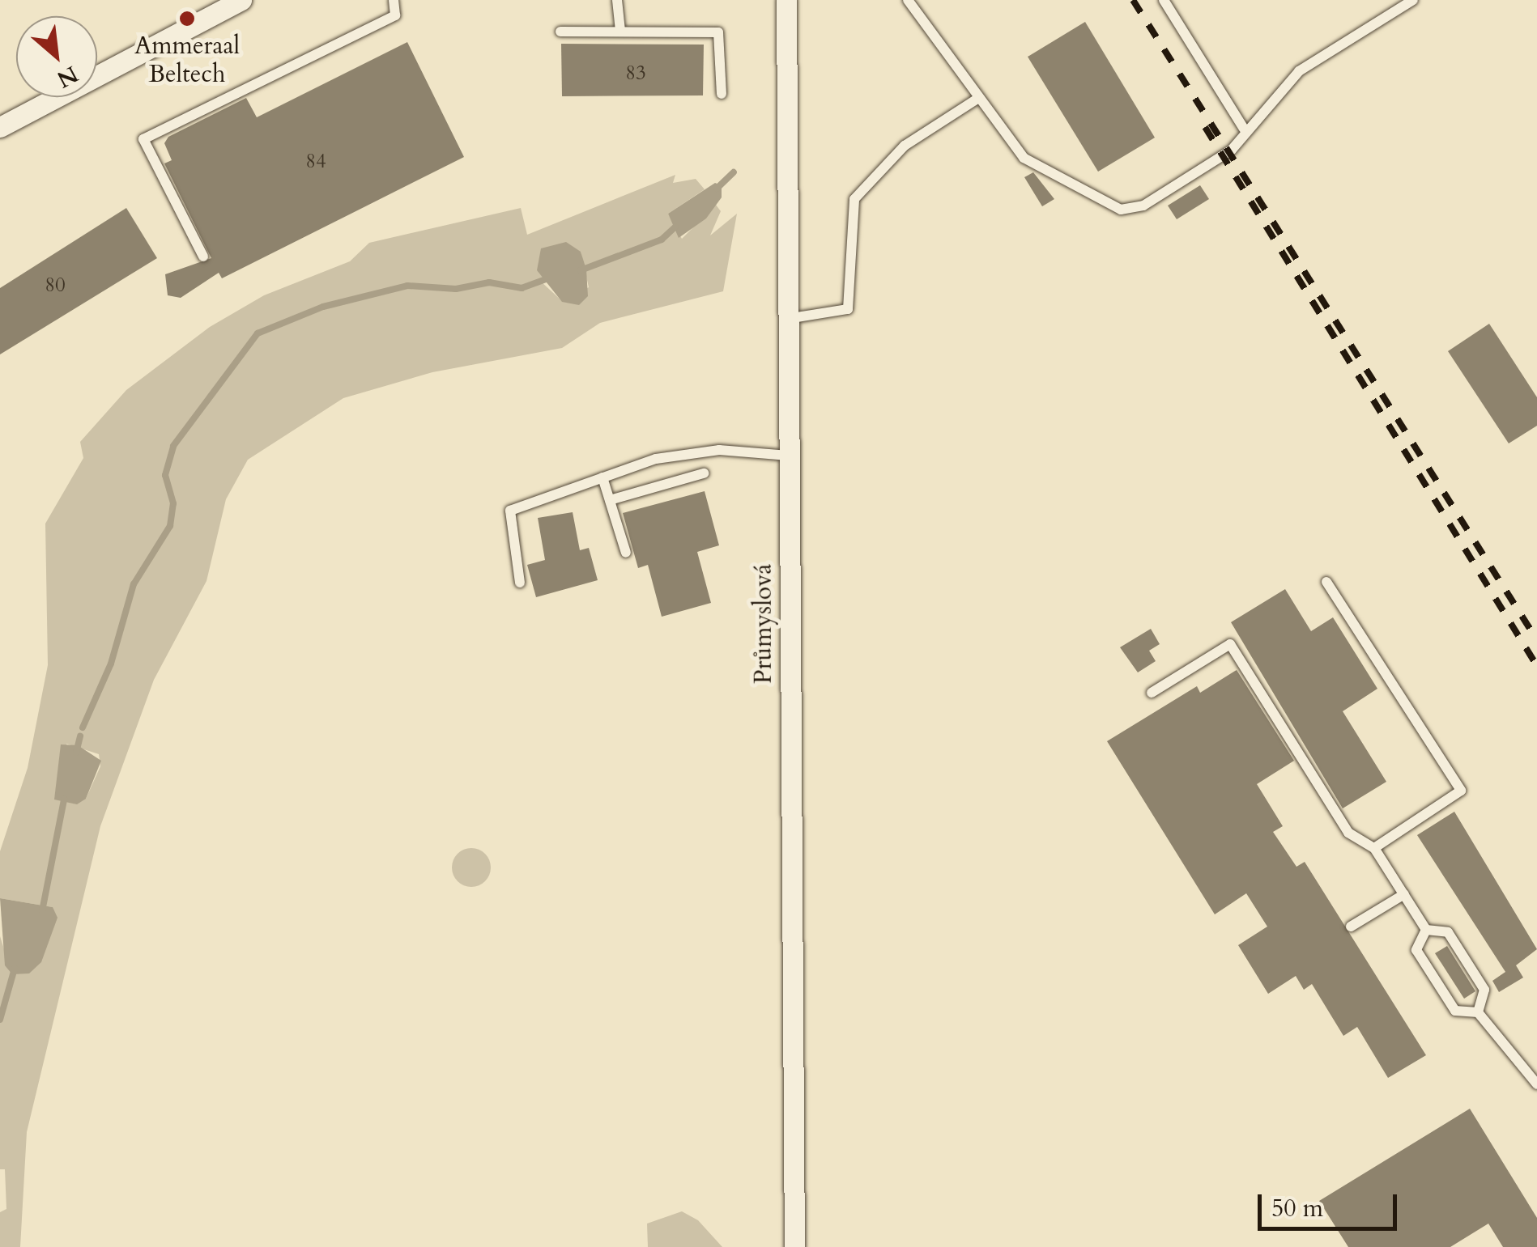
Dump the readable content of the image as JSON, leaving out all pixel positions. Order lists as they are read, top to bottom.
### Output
{
  "streets": {
    "street": ["Průmyslová"]
  },
  "places": ["Ammeraal Beltech"],
  "house_numbers": ["83", "84", "80"],
  "scale_bar": "50 m",
  "north": "bottom right"
}
